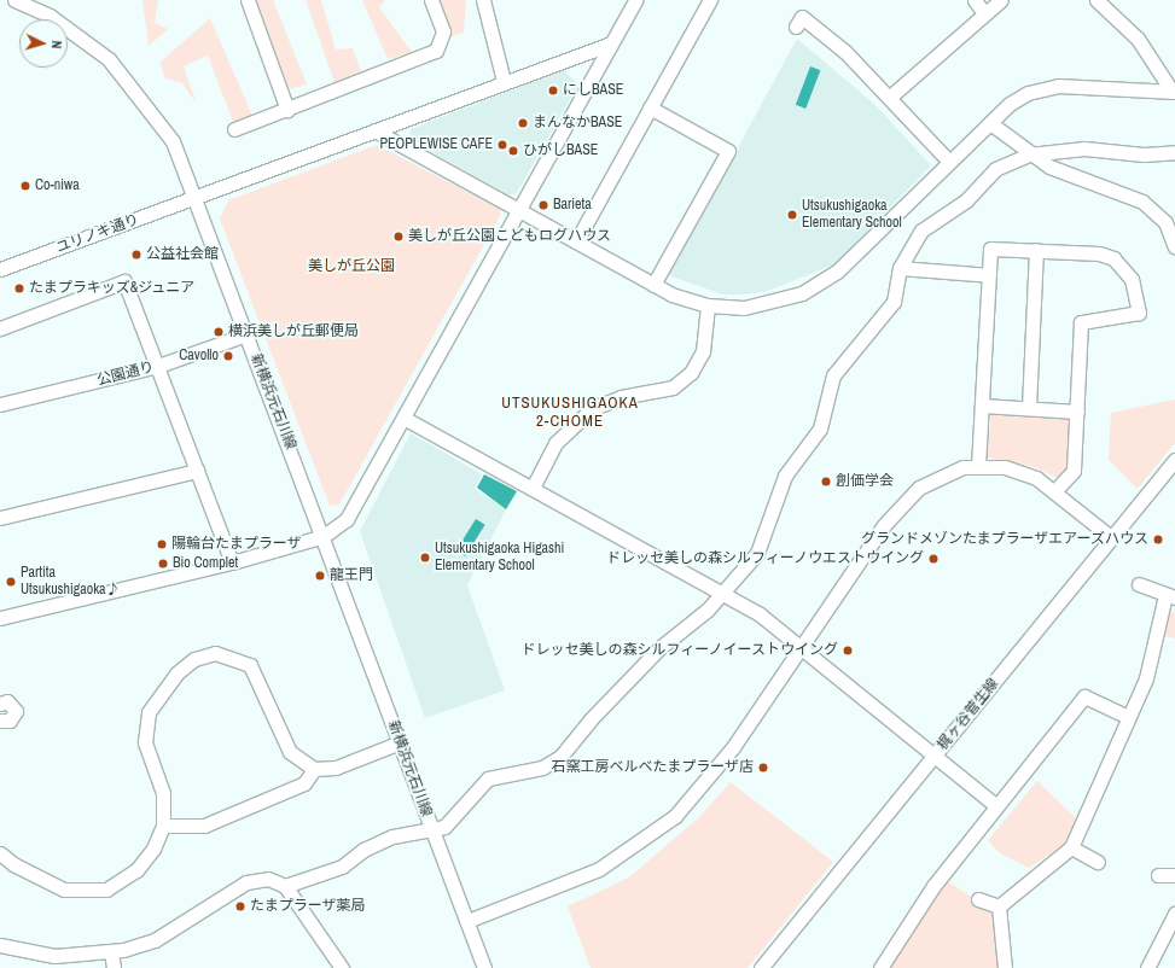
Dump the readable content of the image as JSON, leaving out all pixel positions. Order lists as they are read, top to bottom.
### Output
{
  "streets": {
    "street": [
      "ユリノキ通り",
      "公園通り",
      "新横浜元石川線",
      "梶ヶ谷菅生線"
    ]
  },
  "crossings": [
    ["ユリノキ通り", "新横浜元石川線"],
    ["公園通り", "新横浜元石川線"]
  ],
  "districts": ["UTSUKUSHIGAOKA 2-CHOME"],
  "parks": ["美しが丘公園"],
  "places": [
    "にしBASE",
    "まんなかBASE",
    "PEOPLEWISE CAFE",
    "ひがしBASE",
    "Co-niwa",
    "Barieta",
    "Utsukushigaoka Elementary School",
    "美しが丘公園こどもログハウス",
    "公益社会館",
    "たまプラキッズ&ジュニア",
    "横浜美しが丘郵便局",
    "Cavollo",
    "創価学会",
    "グランドメゾンたまプラーザエアーズハウス",
    "陽輪台たまプラーザ",
    "Utsukushigaoka Higashi Elementary School",
    "ドレッセ美しの森シルフィーノウエストウイング",
    "Bio Complet",
    "龍王門",
    "Partita Utsukushigaoka♪",
    "ドレッセ美しの森シルフィーノイーストウイング",
    "石窯工房ベルベたまプラーザ店",
    "たまプラーザ薬局"
  ],
  "north": "right"
}
